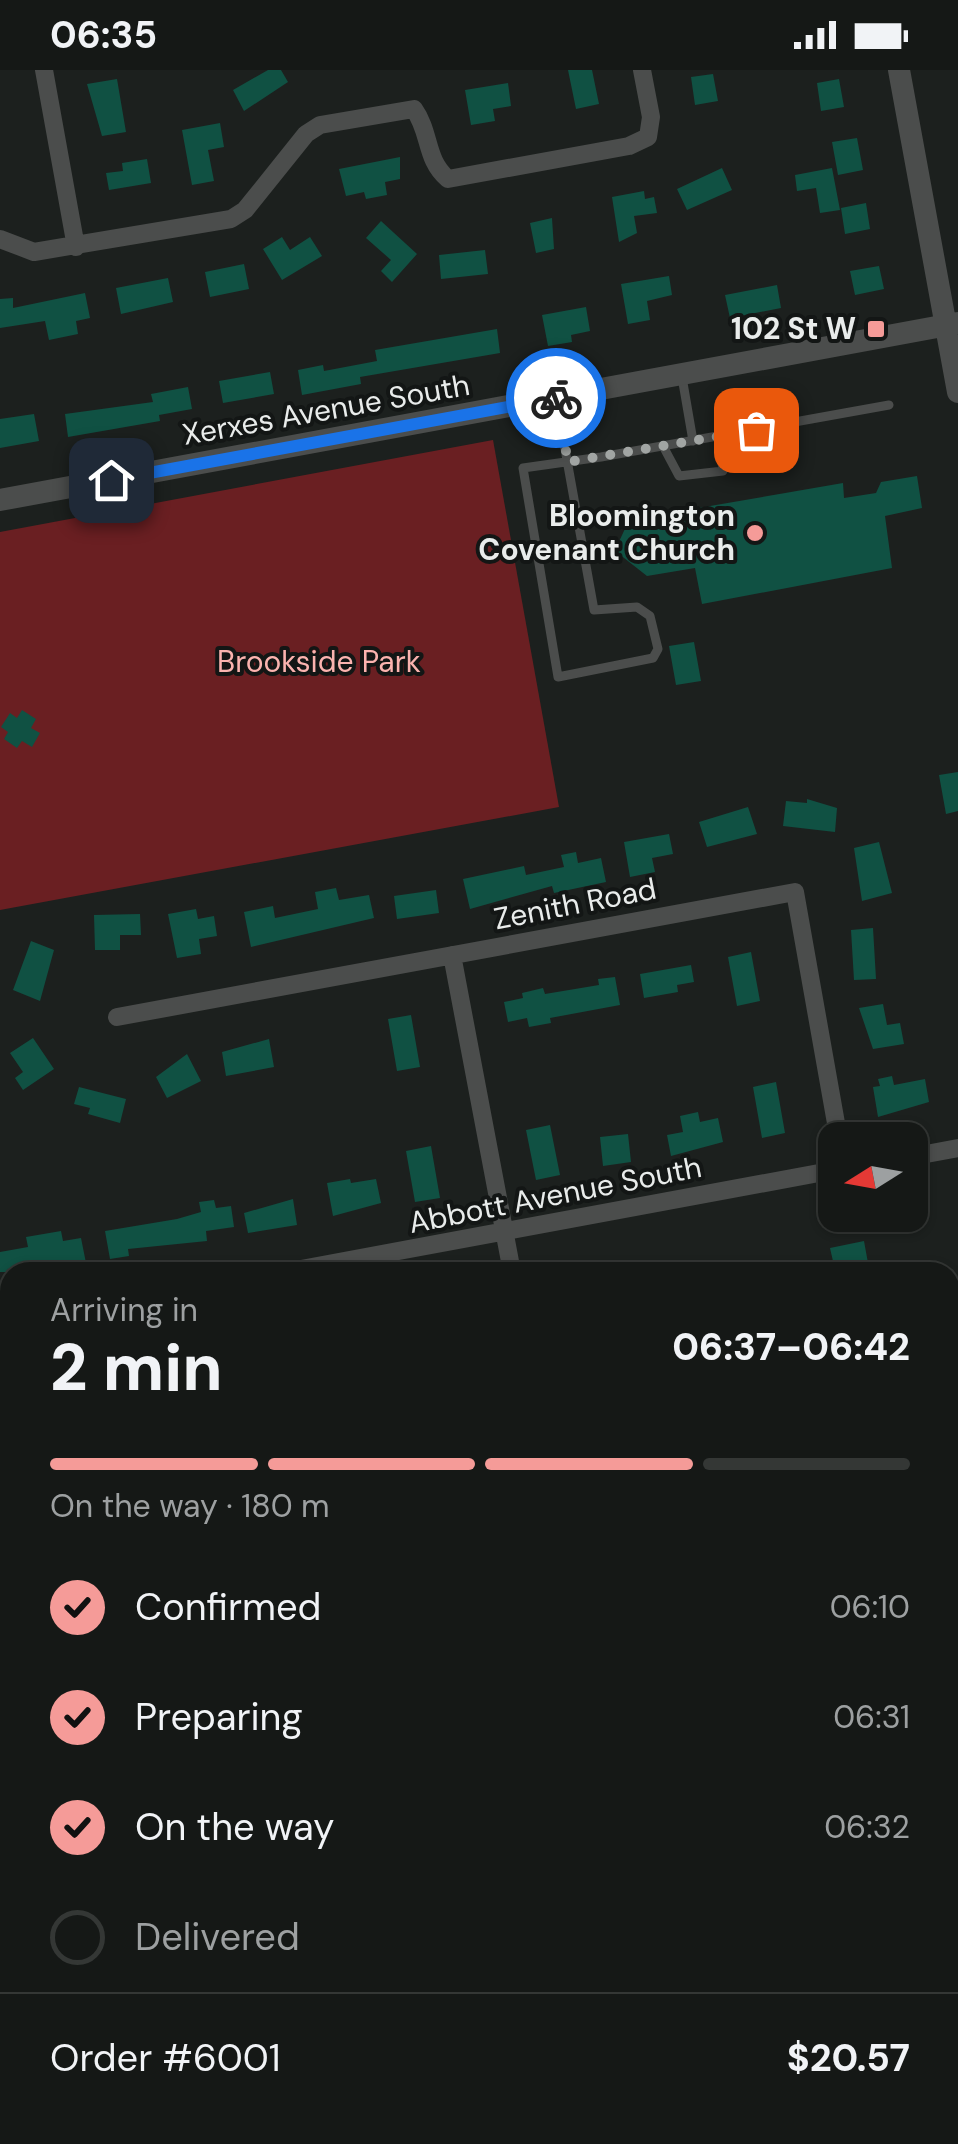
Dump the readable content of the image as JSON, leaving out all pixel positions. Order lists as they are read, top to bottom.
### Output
{
  "streets": {
    "street": ["Xerxes Avenue South", "Zenith Road", "Abbott Avenue South"]
  },
  "parks": ["Brookside Park"],
  "places": {
    "transit": ["102 St W"],
    "other": ["Bloomington Covenant Church"]
  },
  "north": "left",
  "page": {
    "status": "06:35",
    "heading": ["2 min", "Arriving in", "06:37–06:42"],
    "panel": ["Order #6001", "$20.57"],
    "bar": "On the way · 180 m",
    "list": [
      ["Confirmed", "06:10"],
      ["Preparing", "06:31"],
      ["On the way", "06:32"],
      "Delivered"
    ]
  }
}
